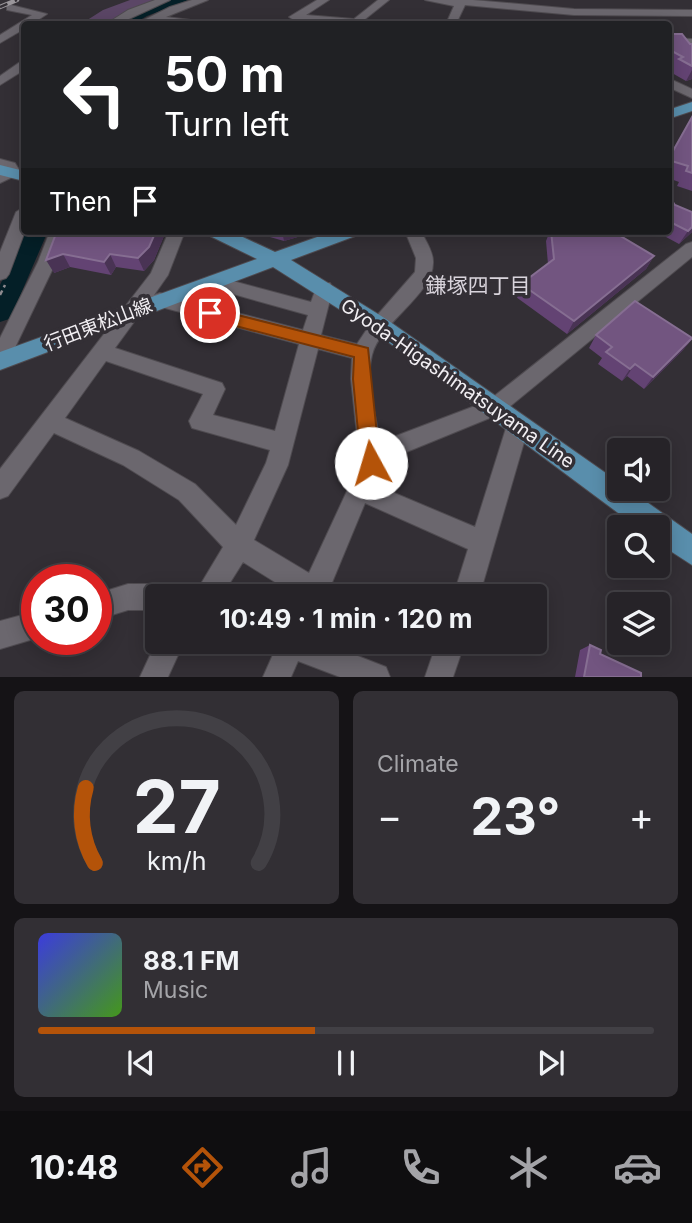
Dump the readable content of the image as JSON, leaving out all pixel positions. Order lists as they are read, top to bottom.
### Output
{
  "streets": {
    "main road": ["行田東松山線", "Gyoda-Higashimatsuyama Line"]
  },
  "crossings": [
    ["行田東松山線", "Gyoda-Higashimatsuyama Line"]
  ],
  "districts": ["鎌塚四丁目"],
  "page": {
    "turn": ["50 m", "Turn left"],
    "then": "Then",
    "limit": "30",
    "trip": "10:49 · 1 min · 120 m",
    "tile": "Climate",
    "heat": ["−", "23°", "+"],
    "song": ["88.1 FM", "Music"],
    "tabs": "10:48",
    "gauge": ["27", "km/h"]
  }
}
